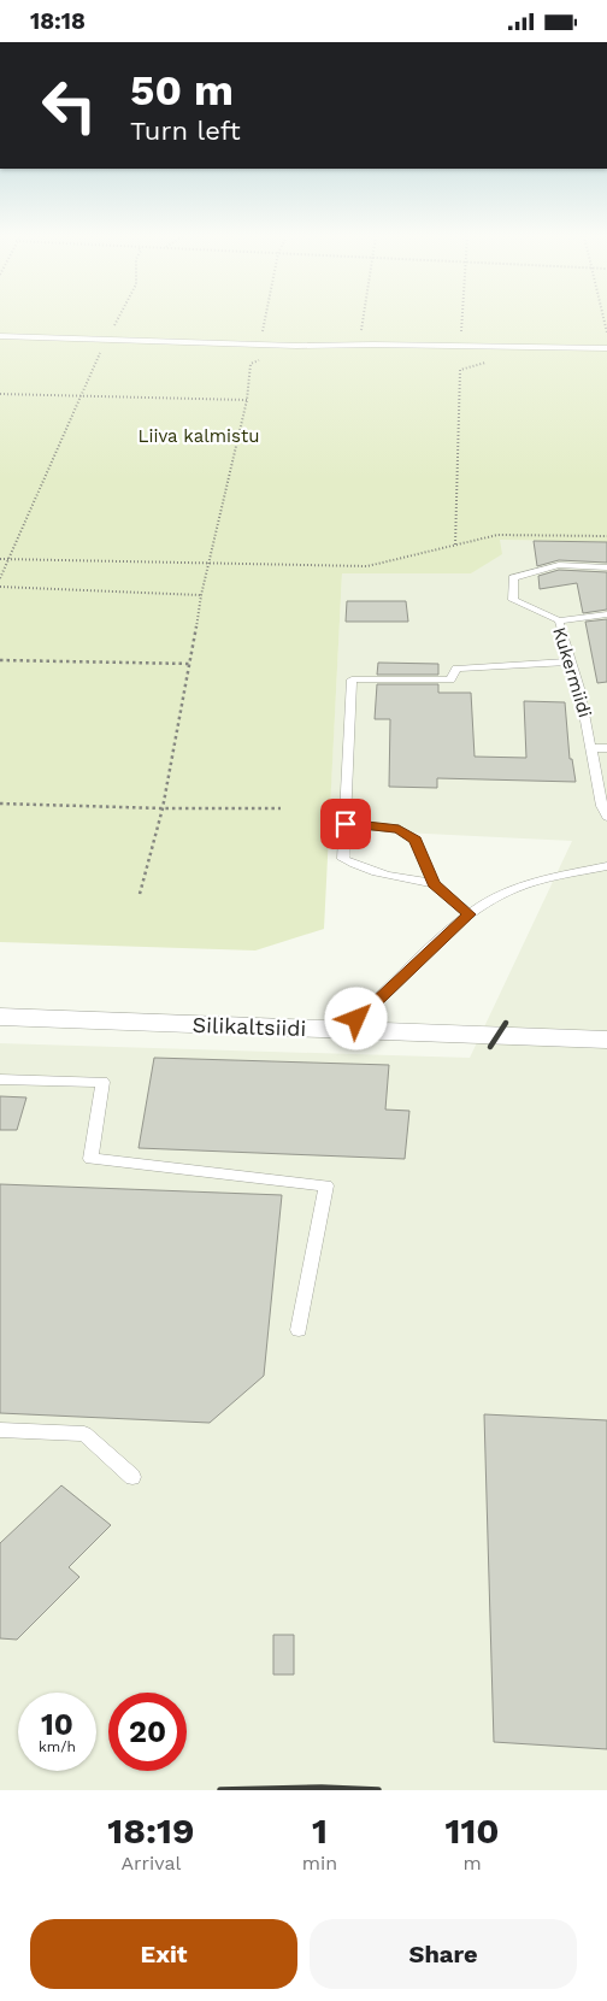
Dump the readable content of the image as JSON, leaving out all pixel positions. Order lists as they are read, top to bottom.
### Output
{
  "streets": {
    "street": ["Silikaltsiidi"],
    "lane": ["Kukermiidi"]
  },
  "parks": ["Liiva kalmistu"],
  "page": {
    "status": "18:18",
    "turn": ["50 m", "Turn left"],
    "speed": "10 km/h",
    "limit": "20",
    "eta": [
      "18:19",
      "Arrival",
      "1",
      "min",
      "110",
      "m"
    ],
    "buttons": ["Exit", "Share"]
  }
}
